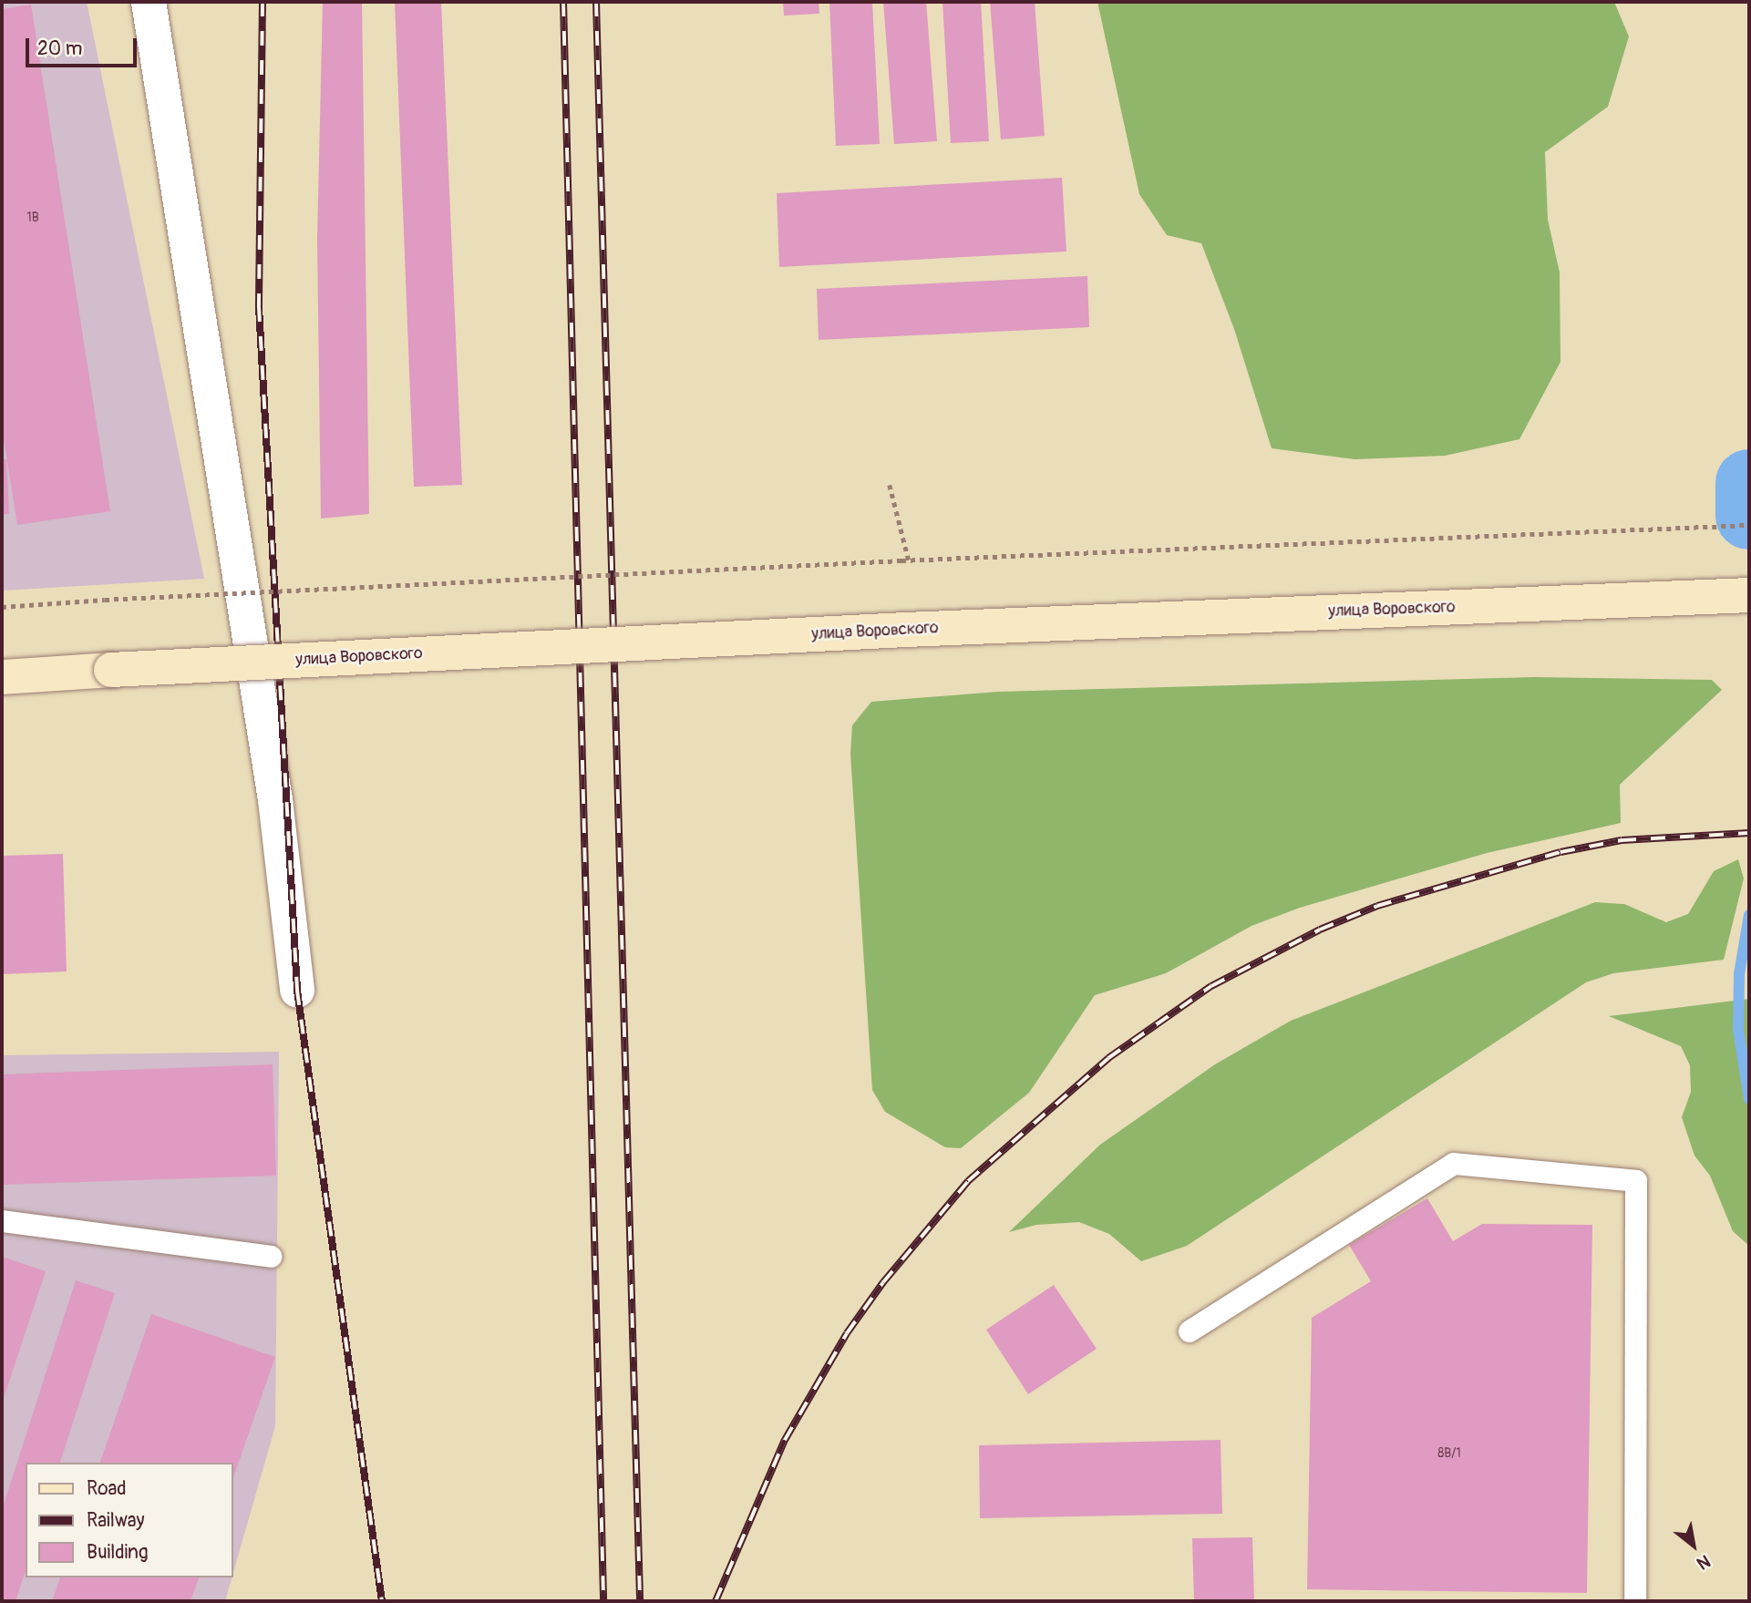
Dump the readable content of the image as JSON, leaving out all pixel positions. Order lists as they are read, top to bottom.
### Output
{
  "streets": {
    "main road": ["улица Воровского"]
  },
  "house_numbers": ["1В", "8В/1"],
  "legend": ["Road", "Railway", "Building"],
  "scale_bar": "20 m",
  "north": "bottom right"
}
